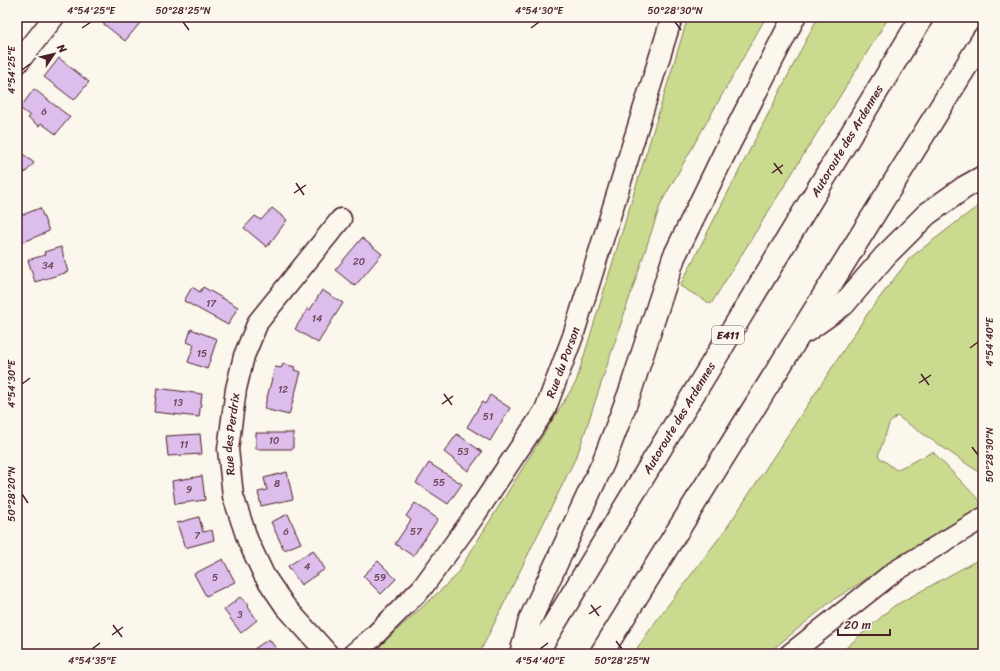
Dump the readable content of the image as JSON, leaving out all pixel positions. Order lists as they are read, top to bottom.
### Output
{
  "streets": {
    "highway": ["Autoroute des Ardennes", "E411"],
    "street": ["Rue du Porson", "Rue des Perdrix"]
  },
  "house_numbers": [
    "6",
    "20",
    "34",
    "17",
    "14",
    "15",
    "12",
    "13",
    "51",
    "10",
    "11",
    "53",
    "55",
    "8",
    "9",
    "6",
    "57",
    "7",
    "4",
    "5",
    "59",
    "3"
  ],
  "scale_bar": "20 m",
  "north": "top right",
  "coordinates": [
    "4°54'25\"E",
    "50°28'25\"N",
    "4°54'30\"E",
    "50°28'30\"N",
    "4°54'40\"E",
    "50°28'20\"N",
    "4°54'35\"E"
  ]
}
